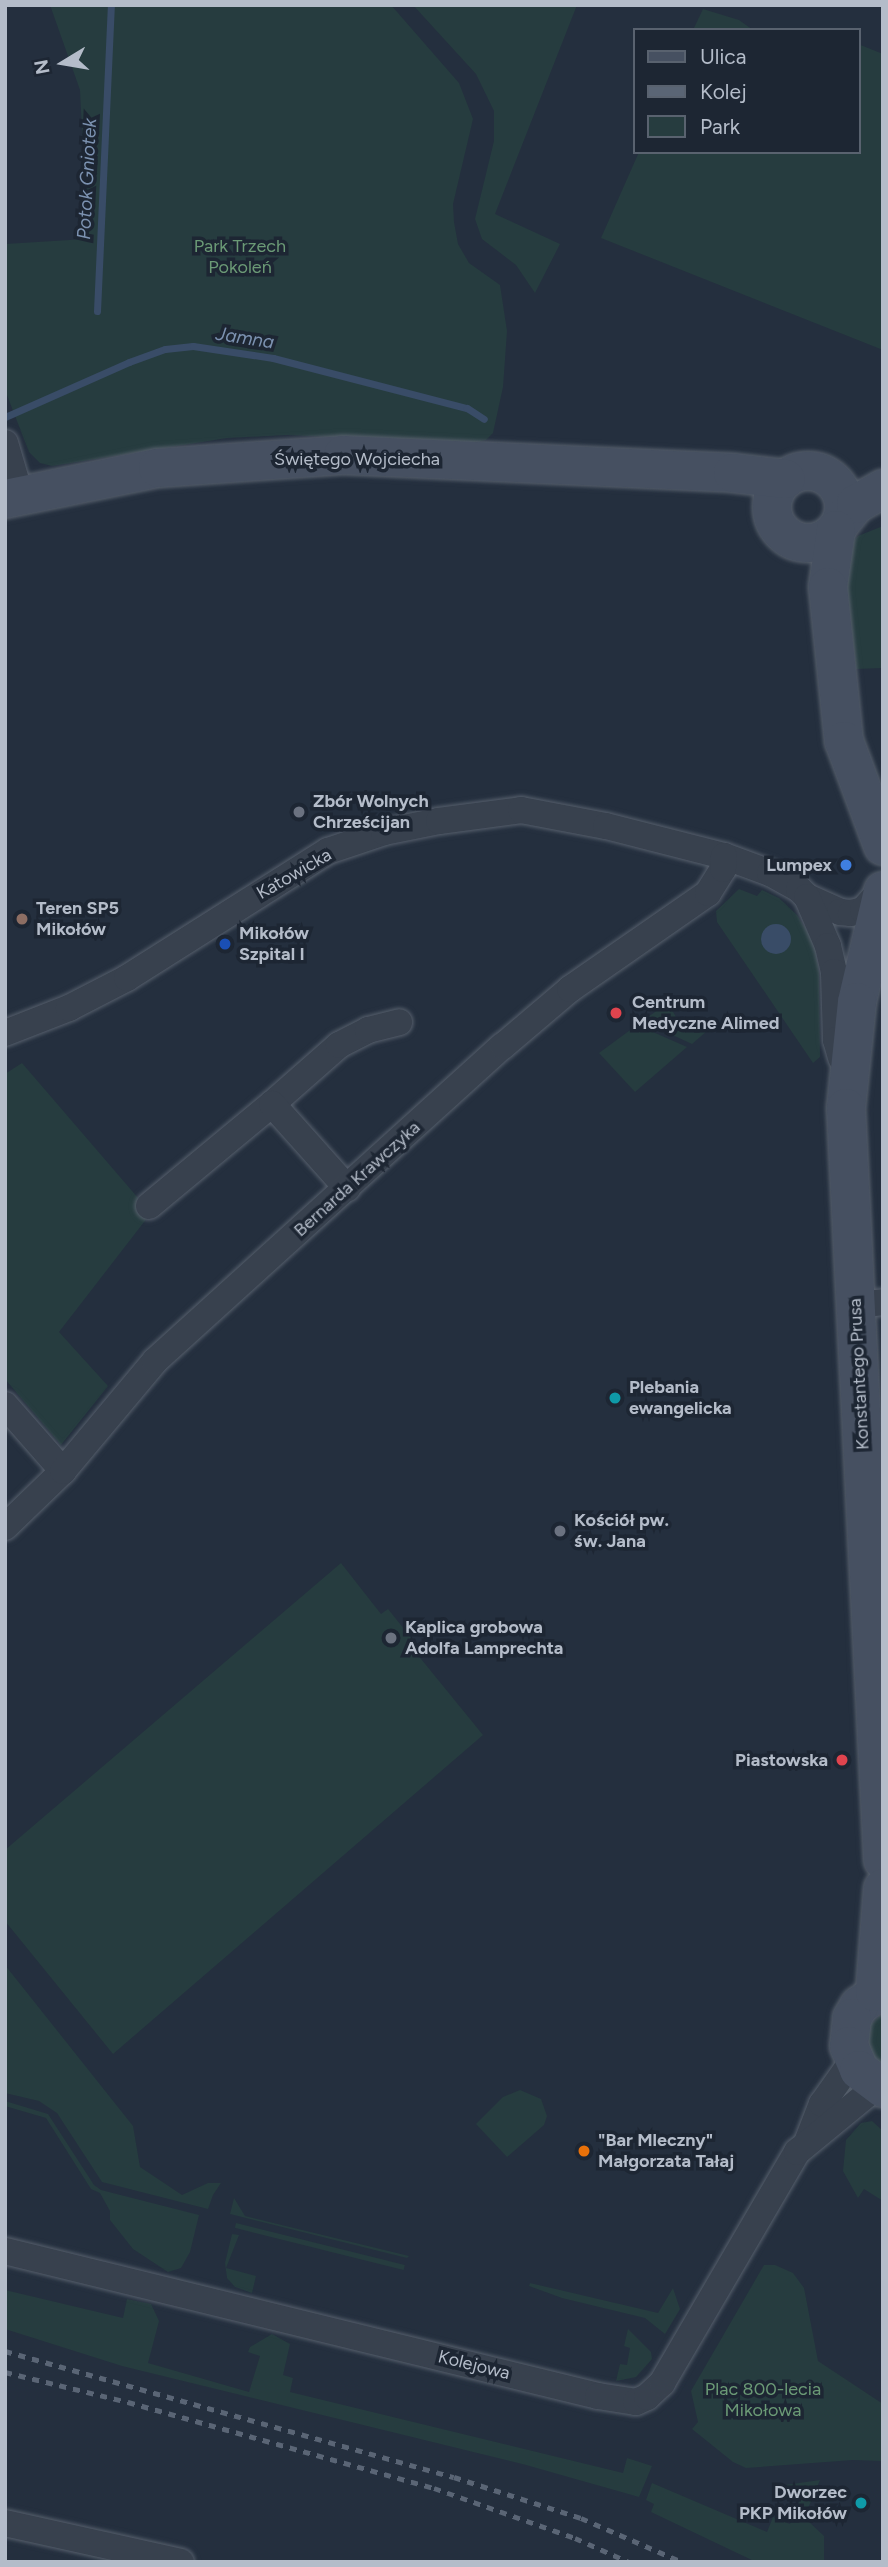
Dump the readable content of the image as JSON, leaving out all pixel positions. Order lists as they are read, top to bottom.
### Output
{
  "streets": {
    "street": [
      "Świętego Wojciecha",
      "Katowicka",
      "Bernarda Krawczyka",
      "Konstantego Prusa",
      "Kolejowa"
    ]
  },
  "crossings": [
    ["Katowicka", "Bernarda Krawczyka"],
    ["Katowicka", "Konstantego Prusa"]
  ],
  "water": ["Potok Gniotek", "Jamna"],
  "parks": ["Park Trzech Pokoleń", "Plac 800-lecia Mikołowa"],
  "places": [
    "Zbór Wolnych Chrześcijan",
    "Lumpex",
    "Teren SP5 Mikołów",
    "Mikołów Szpital I",
    "Centrum Medyczne Alimed",
    "Plebania ewangelicka",
    "Kościół pw. św. Jana",
    "Kaplica grobowa Adolfa Lamprechta",
    "Piastowska",
    "\"Bar Mleczny\" Małgorzata Tałaj",
    "Dworzec PKP Mikołów"
  ],
  "legend": ["Ulica", "Kolej", "Park"],
  "north": "left"
}
